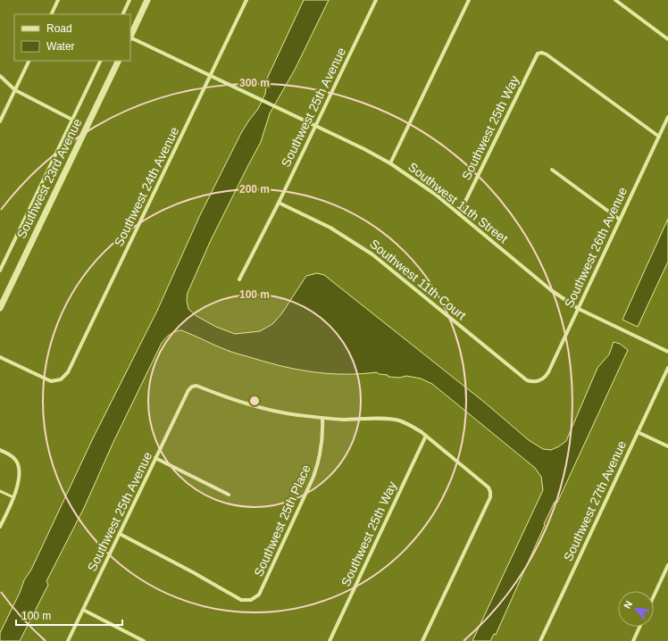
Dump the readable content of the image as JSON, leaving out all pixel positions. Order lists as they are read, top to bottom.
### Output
{
  "streets": {
    "street": [
      "Southwest 25th Avenue",
      "Southwest 25th Way",
      "Southwest 23rd Avenue",
      "Southwest 24th Avenue",
      "Southwest 11th Street",
      "Southwest 26th Avenue",
      "Southwest 11th Court",
      "Southwest 27th Avenue",
      "Southwest 25th Place"
    ]
  },
  "crossings": [
    ["Southwest 25th Avenue", "Southwest 11th Street"],
    ["Southwest 25th Avenue", "Southwest 11th Court"],
    ["Southwest 25th Avenue", "Southwest 25th Place"],
    ["Southwest 25th Way", "Southwest 11th Street"],
    ["Southwest 25th Way", "Southwest 26th Avenue"],
    ["Southwest 24th Avenue", "Southwest 11th Street"],
    ["Southwest 11th Street", "Southwest 26th Avenue"],
    ["Southwest 26th Avenue", "Southwest 11th Court"]
  ],
  "legend": ["Road", "Water"],
  "scale_bar": "100 m",
  "north": "top left",
  "rings": ["300 m", "200 m", "100 m"]
}
